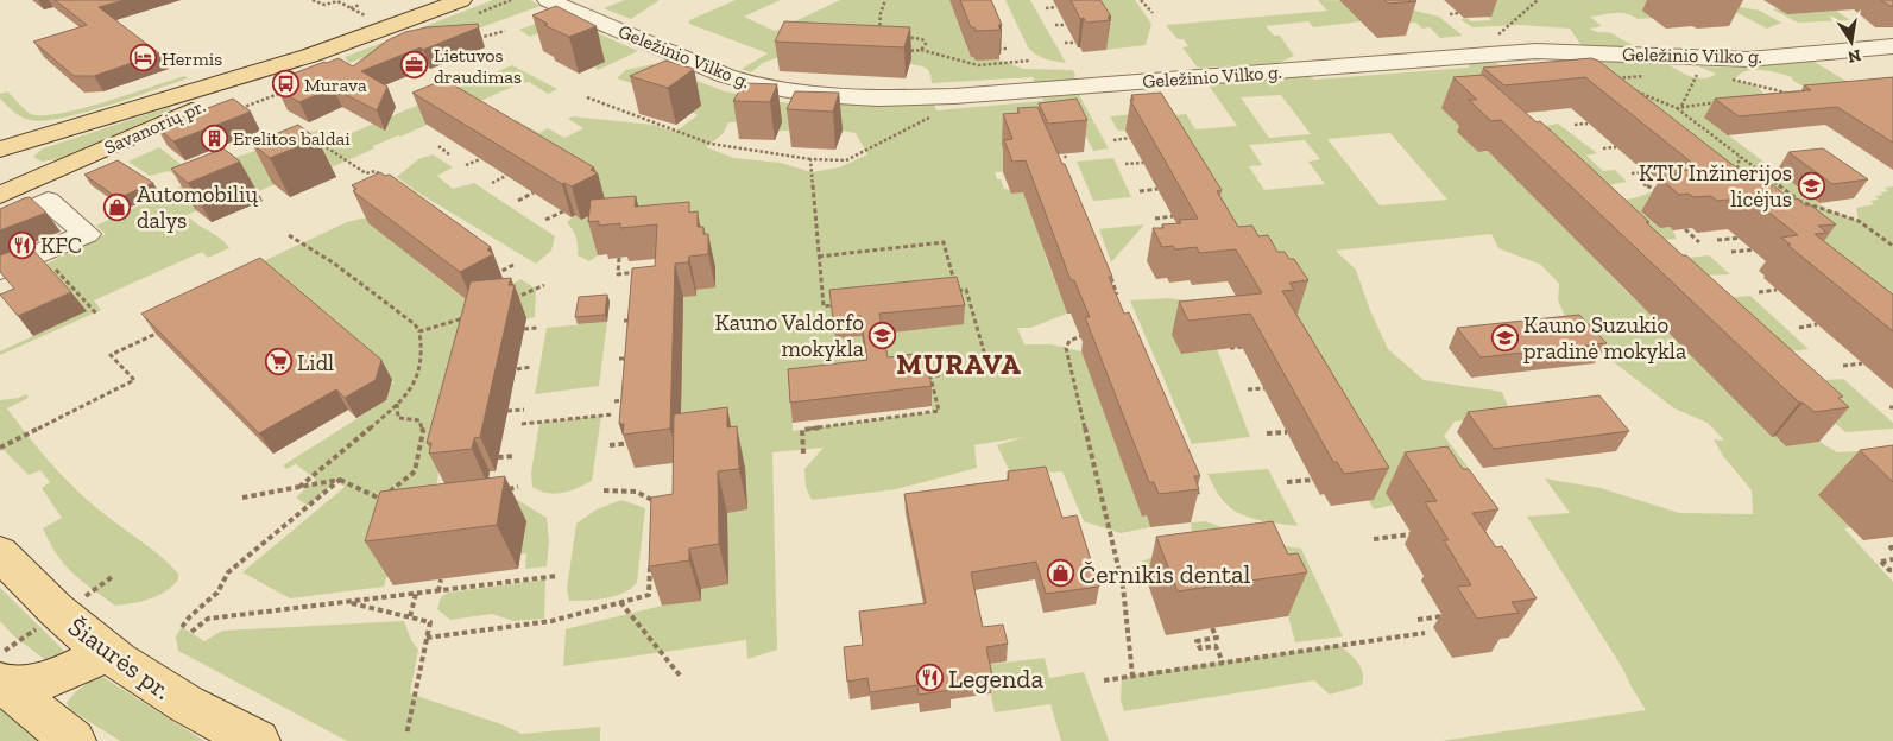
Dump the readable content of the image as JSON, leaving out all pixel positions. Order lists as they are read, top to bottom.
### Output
{
  "streets": {
    "main road": ["Savanorių pr.", "Šiaurės pr."],
    "street": ["Geležinio Vilko g."]
  },
  "districts": ["MURAVA"],
  "places": {
    "hotel": ["Hermis"],
    "office": ["Lietuvos draudimas"],
    "bus stop": ["Murava"],
    "building": ["Erelitos baldai"],
    "school or university": ["KTU Inžinerijos licėjus", "Kauno Valdorfo mokykla", "Kauno Suzukio pradinė mokykla"],
    "shop": ["Automobilių dalys", "Černikis dental"],
    "restaurant": ["KFC", "Legenda"],
    "supermarket": ["Lidl"]
  },
  "north": "bottom"
}
